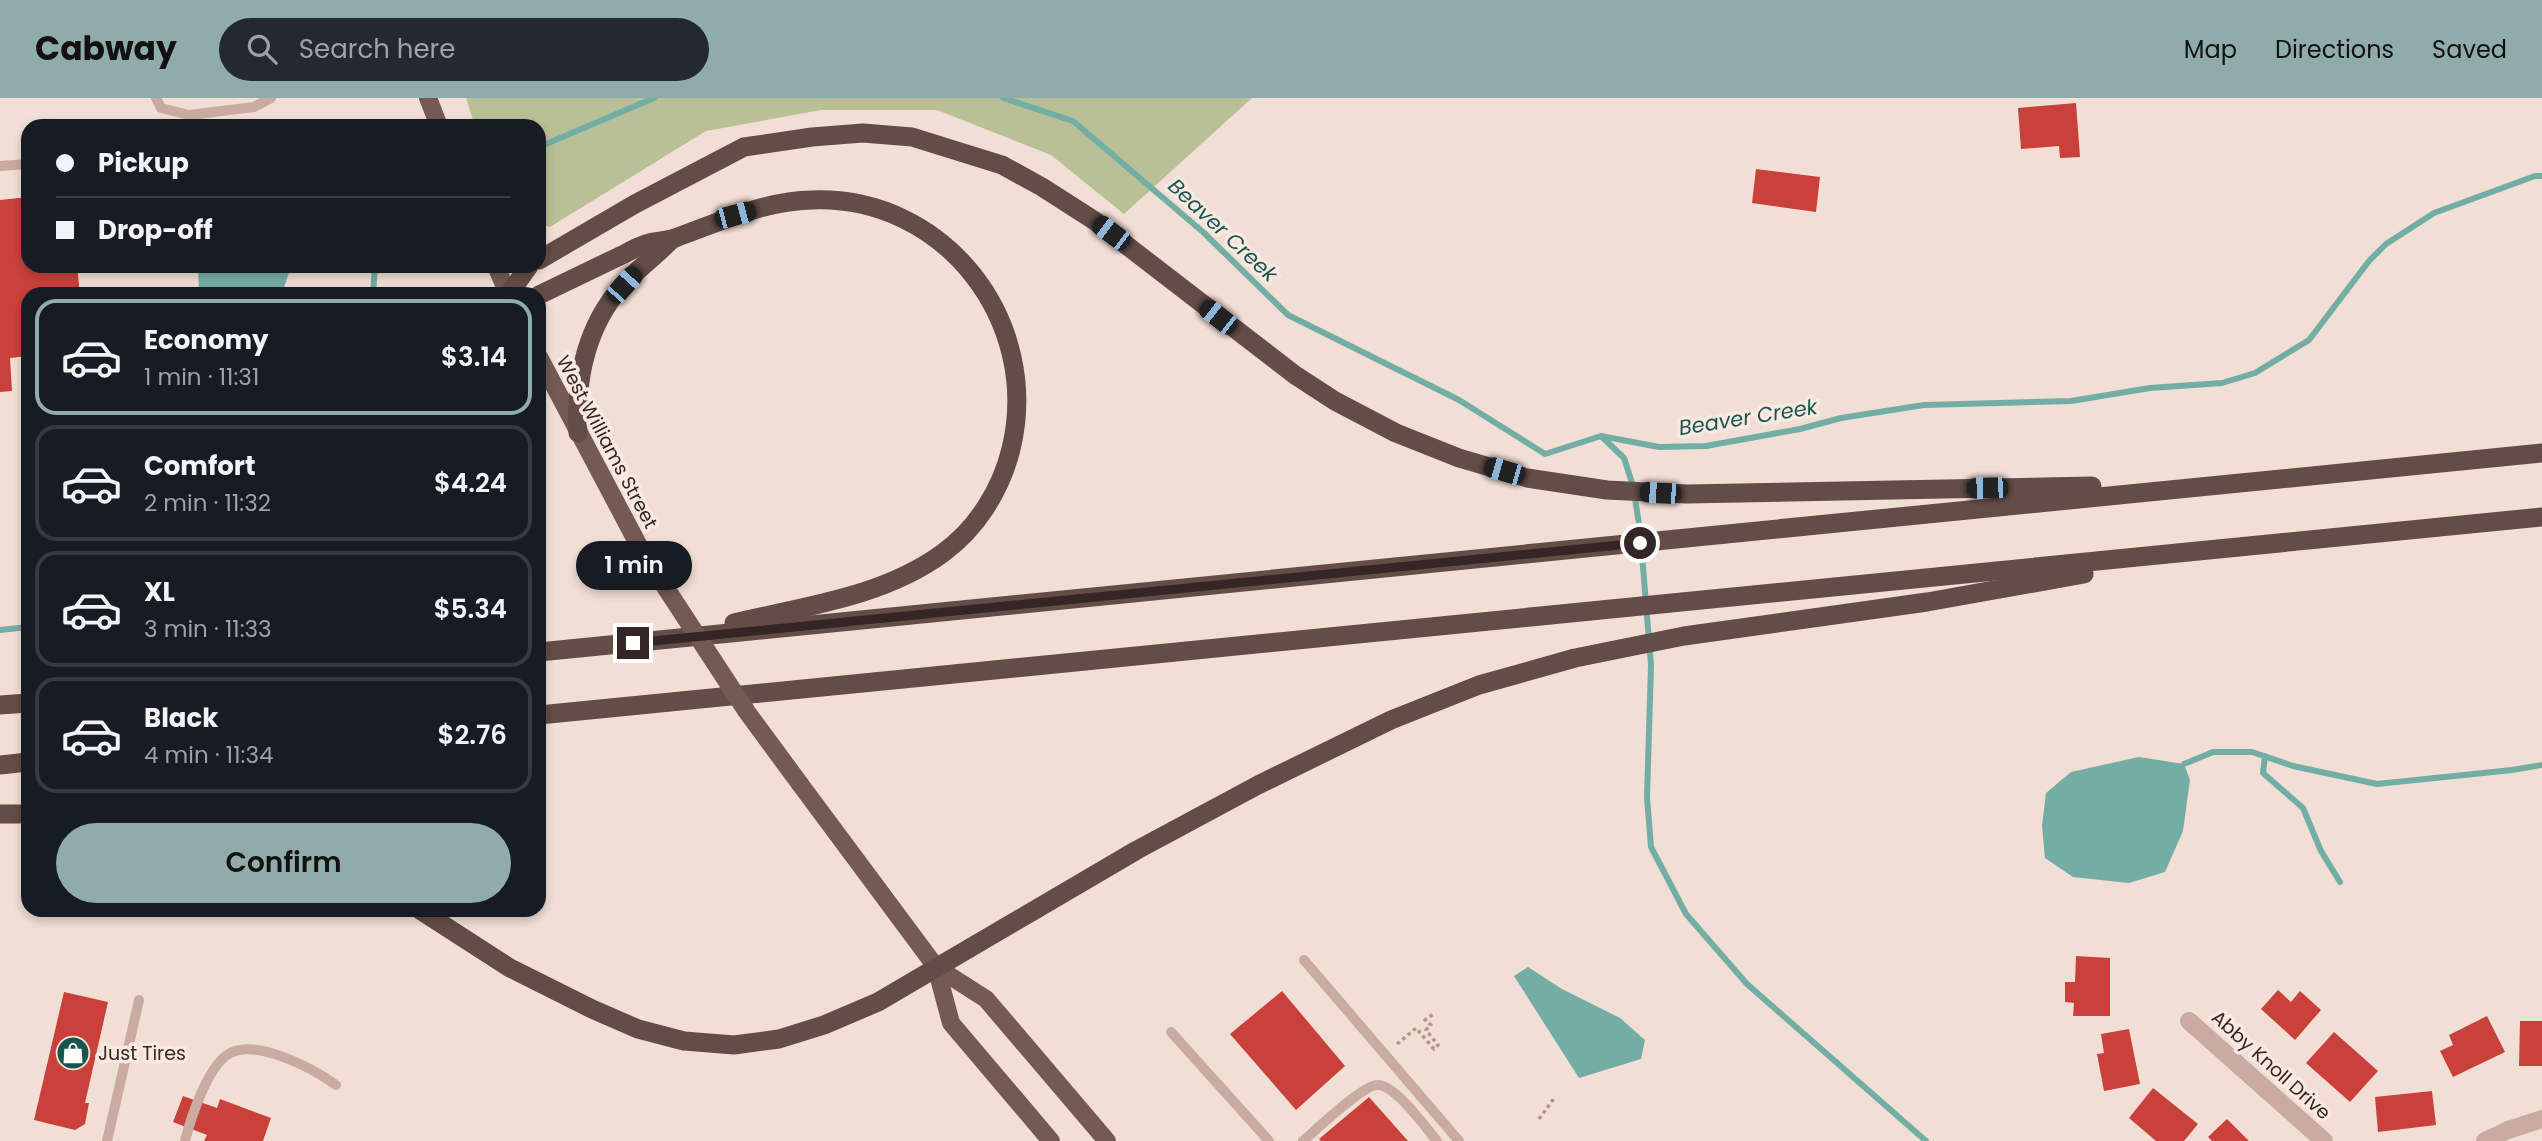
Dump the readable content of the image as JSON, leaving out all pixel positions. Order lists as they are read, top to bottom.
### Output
{
  "streets": {
    "main road": ["West Williams Street"],
    "street": ["Abby Knoll Drive"]
  },
  "water": ["Beaver Creek"],
  "places": {
    "shop": ["Just Tires"]
  },
  "page": {
    "header": "Cabway",
    "search": "Search here",
    "nav": ["Map", "Directions", "Saved"],
    "banner": ["Pickup", "Drop-off"],
    "list": [
      {
        "name": "Economy",
        "note": "1 min · 11:31",
        "value": "$3.14"
      },
      {
        "name": "Comfort",
        "note": "2 min · 11:32",
        "value": "$4.24"
      },
      {
        "name": "XL",
        "note": "3 min · 11:33",
        "value": "$5.34"
      },
      {
        "name": "Black",
        "note": "4 min · 11:34",
        "value": "$2.76"
      }
    ],
    "bubble": "1 min",
    "buttons": "Confirm"
  }
}
